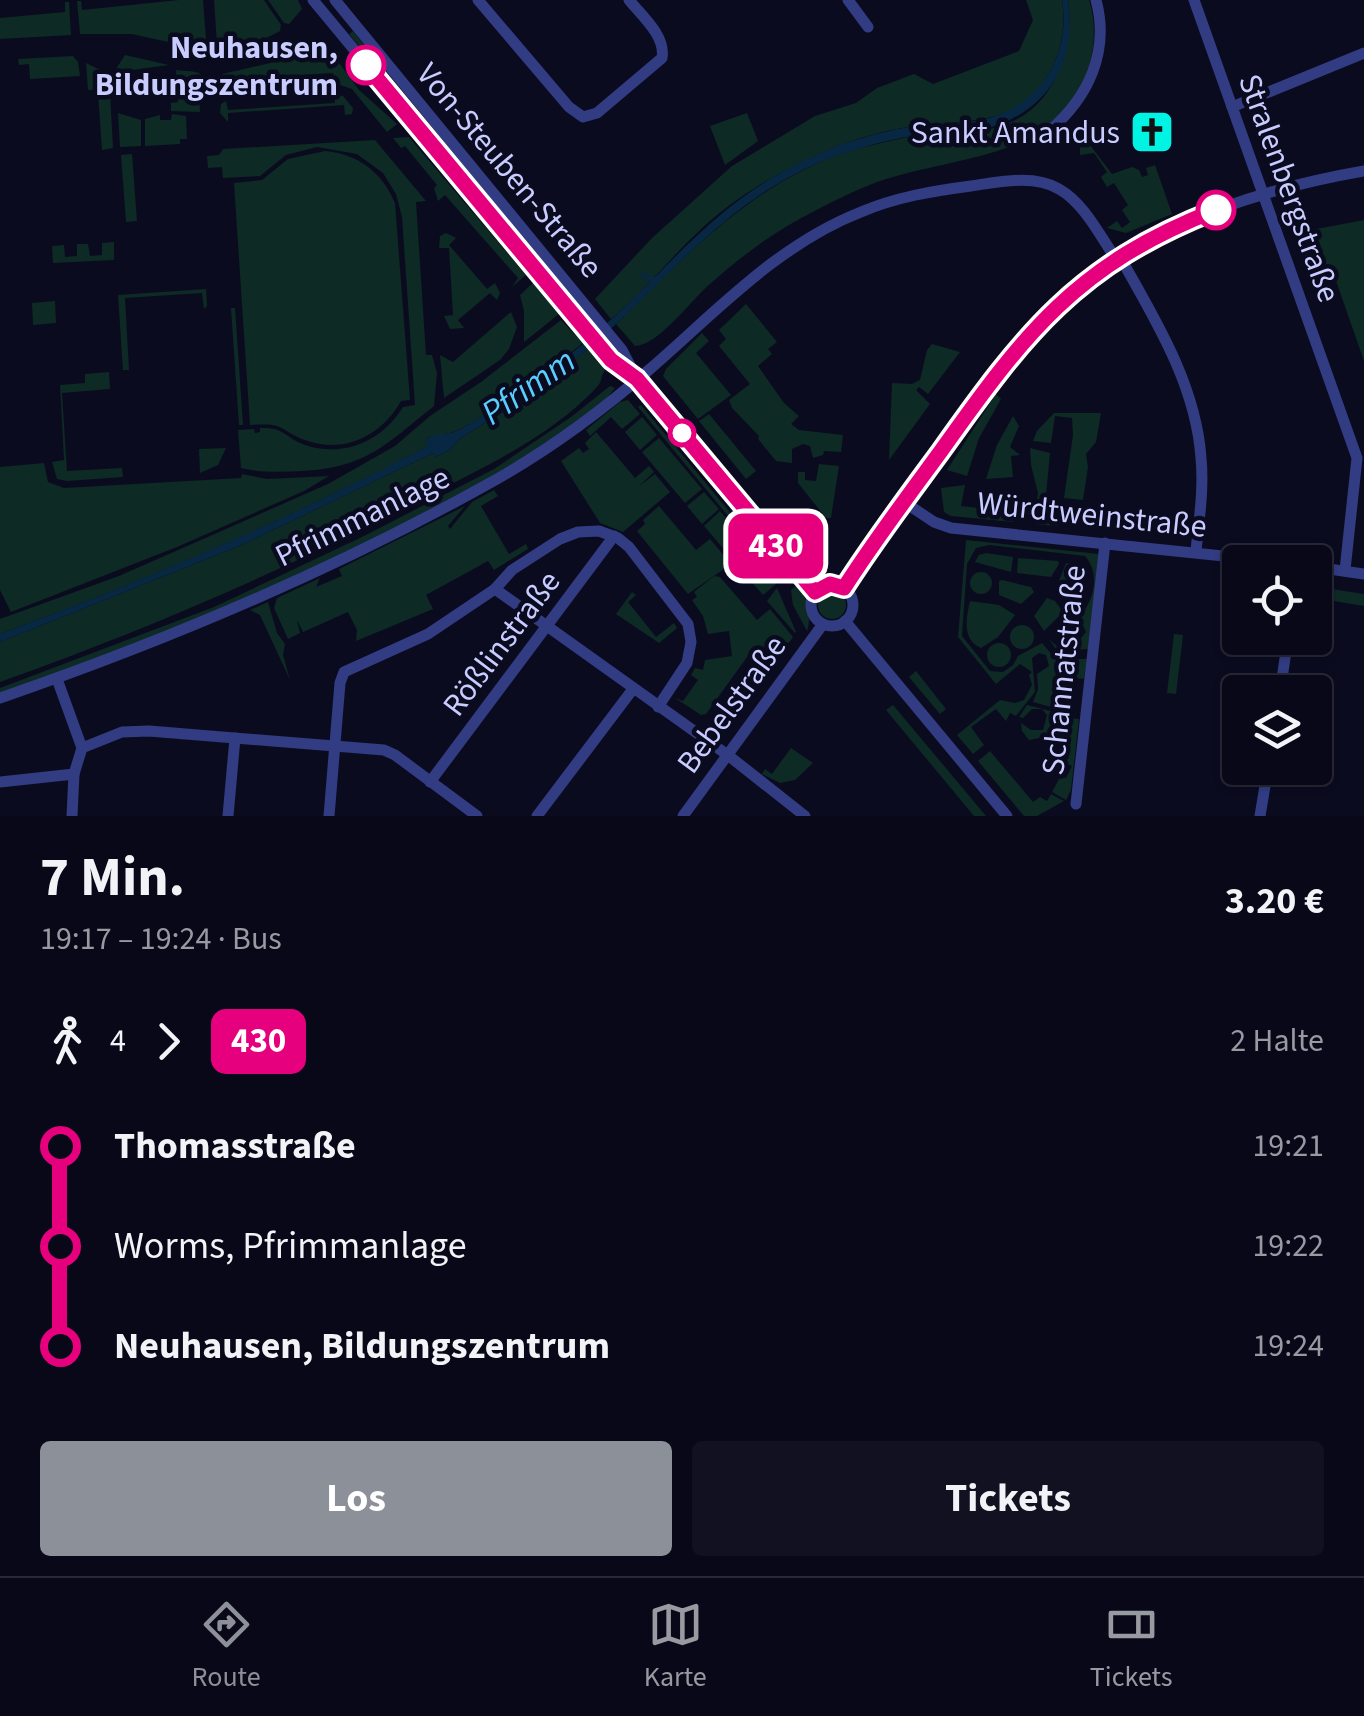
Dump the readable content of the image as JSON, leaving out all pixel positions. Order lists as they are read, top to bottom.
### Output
{
  "streets": {
    "street": [
      "Von-Steuben-Straße",
      "Stralenbergstraße",
      "Würdtweinstraße",
      "Pfrimmanlage",
      "Rößlinstraße",
      "Schannatstraße",
      "Bebelstraße"
    ]
  },
  "crossings": [
    ["Von-Steuben-Straße", "Pfrimmanlage"],
    ["Von-Steuben-Straße", "Bebelstraße"],
    ["Würdtweinstraße", "Schannatstraße"]
  ],
  "water": ["Pfrimm"],
  "places": {
    "other": ["Neuhausen, Bildungszentrum"],
    "church": ["Sankt Amandus"]
  },
  "lines": ["bus line 430"],
  "page": {
    "on_map": "430",
    "heading": ["7 Min.", "19:17 – 19:24 · Bus", "3.20 €"],
    "legs": ["4", "430", "2 Halte"],
    "list": [
      {
        "name": "Thomasstraße",
        "value": "19:21"
      },
      {
        "name": "Worms, Pfrimmanlage",
        "value": "19:22"
      },
      {
        "name": "Neuhausen, Bildungszentrum",
        "value": "19:24"
      }
    ],
    "buttons": ["Los", "Tickets"],
    "tabs": ["Route", "Karte", "Tickets"]
  }
}
